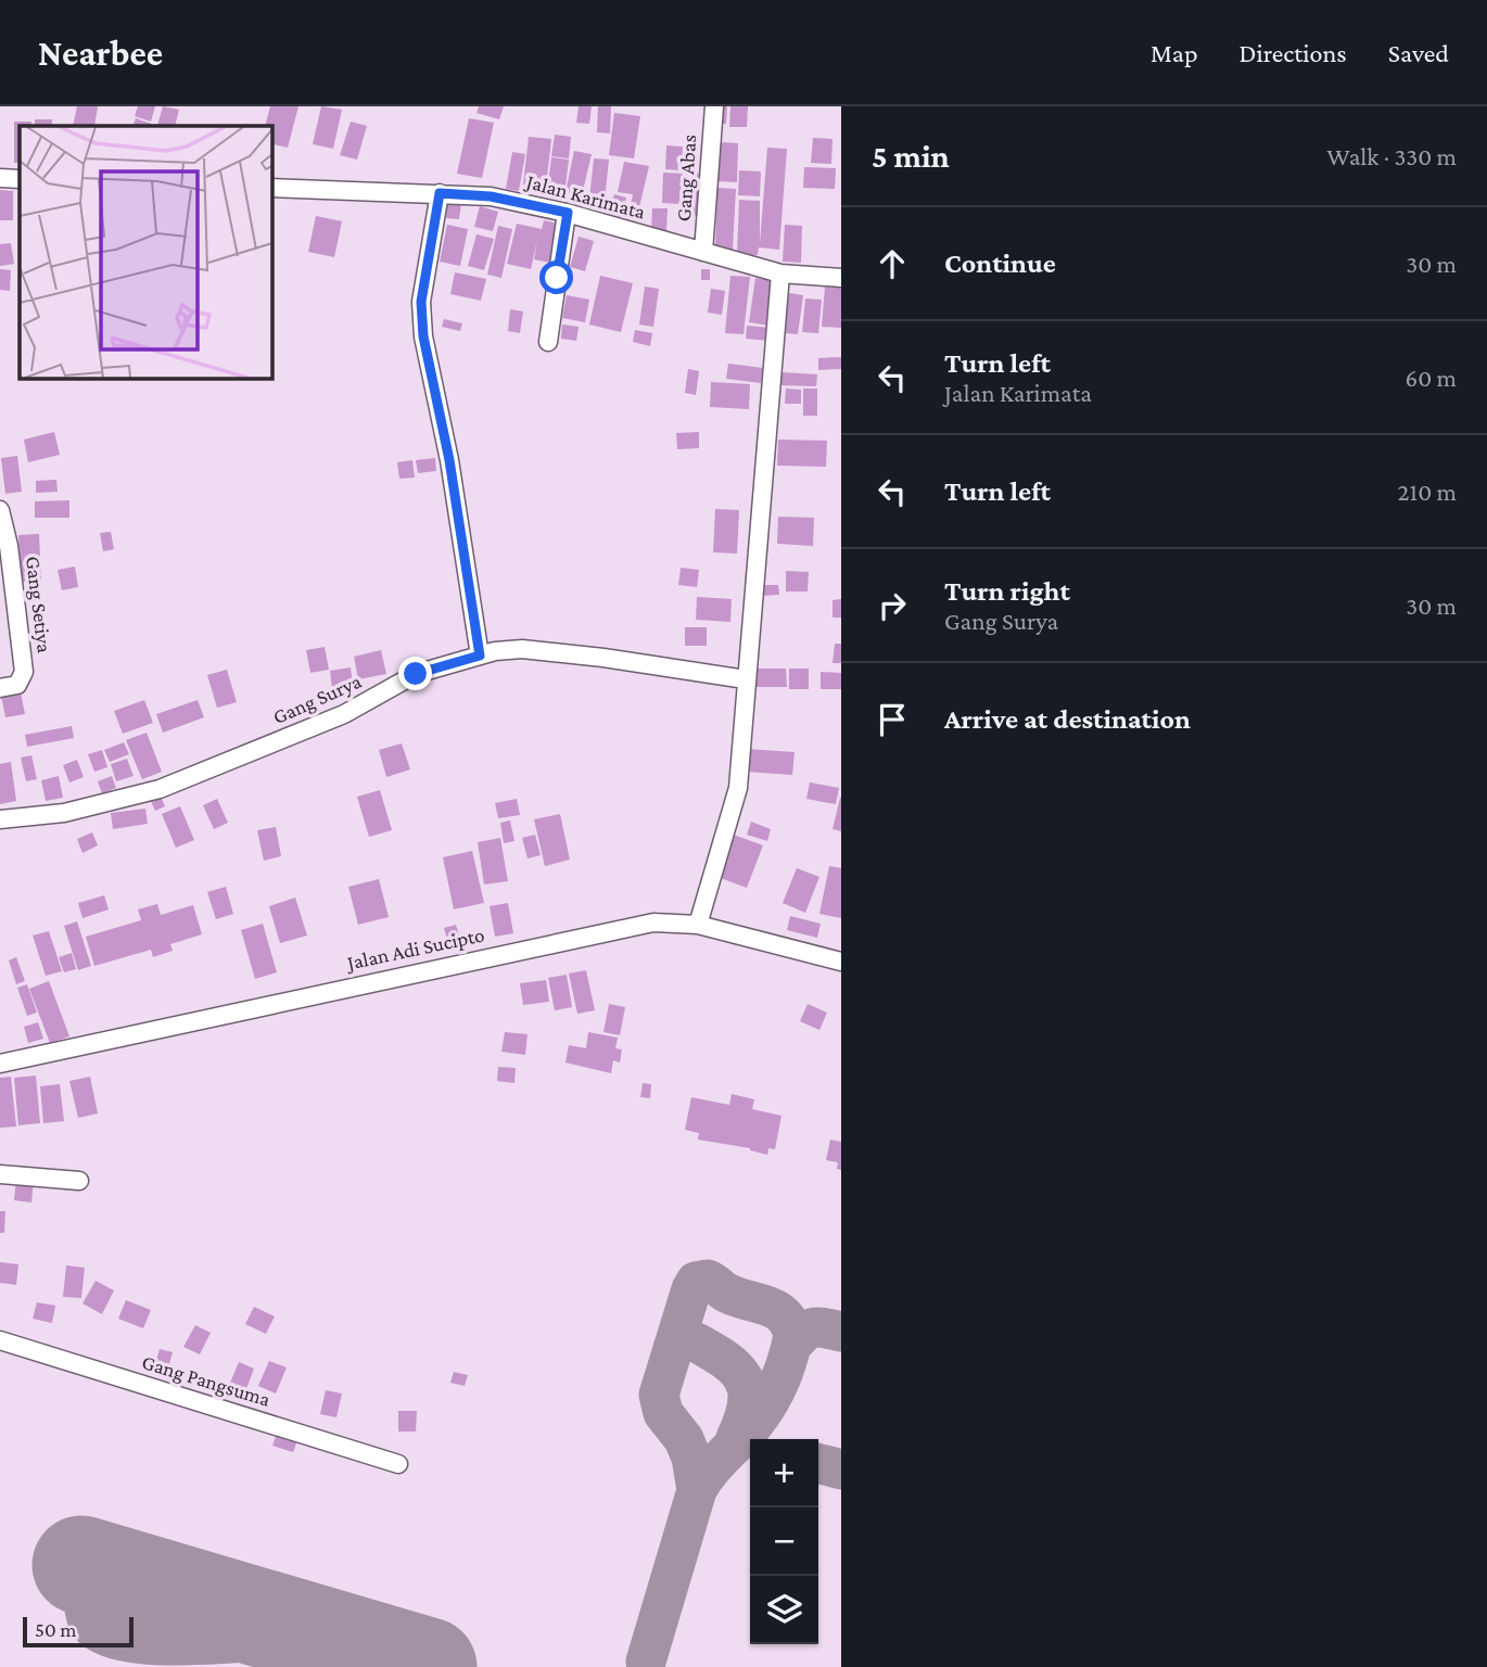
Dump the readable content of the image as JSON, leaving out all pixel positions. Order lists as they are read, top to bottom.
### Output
{
  "streets": {
    "street": [
      "Gang Abas",
      "Jalan Karimata",
      "Gang Setiya",
      "Gang Surya",
      "Jalan Adi Sucipto",
      "Gang Pangsuma"
    ]
  },
  "crossings": [
    ["Gang Abas", "Jalan Karimata"]
  ],
  "scale_bar": "50 m",
  "page": {
    "header": "Nearbee",
    "nav": ["Map", "Directions", "Saved"],
    "heading": ["5 min", "Walk · 330 m"],
    "list": [
      ["Continue", "30 m"],
      ["Turn left", "Jalan Karimata", "60 m"],
      ["Turn left", "210 m"],
      ["Turn right", "Gang Surya", "30 m"],
      "Arrive at destination"
    ],
    "map_buttons": ["+", "−"],
    "scale": "50 m"
  }
}
